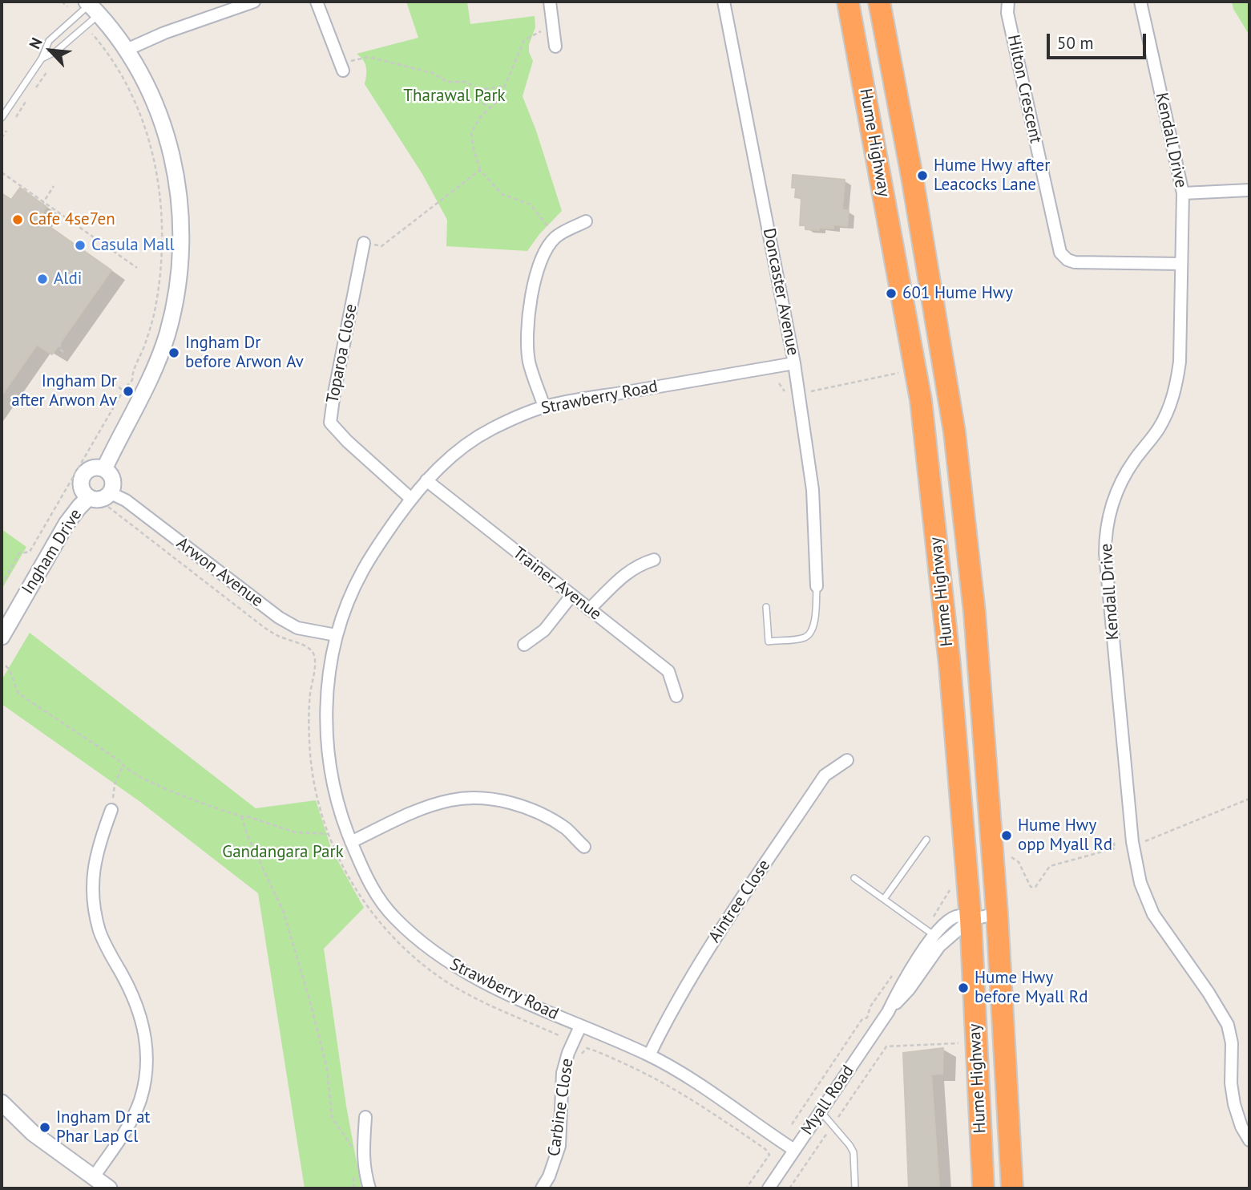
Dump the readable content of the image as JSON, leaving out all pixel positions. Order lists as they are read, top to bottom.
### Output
{
  "streets": {
    "highway": ["Hume Highway"],
    "street": [
      "Hilton Crescent",
      "Kendall Drive",
      "Doncaster Avenue",
      "Toparoa Close",
      "Strawberry Road",
      "Ingham Drive",
      "Arwon Avenue",
      "Trainer Avenue",
      "Aintree Close",
      "Myall Road",
      "Carbine Close"
    ]
  },
  "crossings": [
    ["Hilton Crescent", "Kendall Drive"],
    ["Hume Highway", "Myall Road"],
    ["Doncaster Avenue", "Strawberry Road"],
    ["Toparoa Close", "Strawberry Road"],
    ["Strawberry Road", "Arwon Avenue"],
    ["Strawberry Road", "Trainer Avenue"],
    ["Strawberry Road", "Aintree Close"],
    ["Strawberry Road", "Myall Road"],
    ["Strawberry Road", "Carbine Close"],
    ["Ingham Drive", "Arwon Avenue"]
  ],
  "parks": ["Tharawal Park", "Gandangara Park"],
  "places": [
    "Hume Hwy after Leacocks Lane",
    "Cafe 4se7en",
    "Casula Mall",
    "Aldi",
    "601 Hume Hwy",
    "Ingham Dr before Arwon Av",
    "Ingham Dr after Arwon Av",
    "Hume Hwy opp Myall Rd",
    "Hume Hwy before Myall Rd",
    "Ingham Dr at Phar Lap Cl"
  ],
  "scale_bar": "50 m",
  "north": "top left"
}
